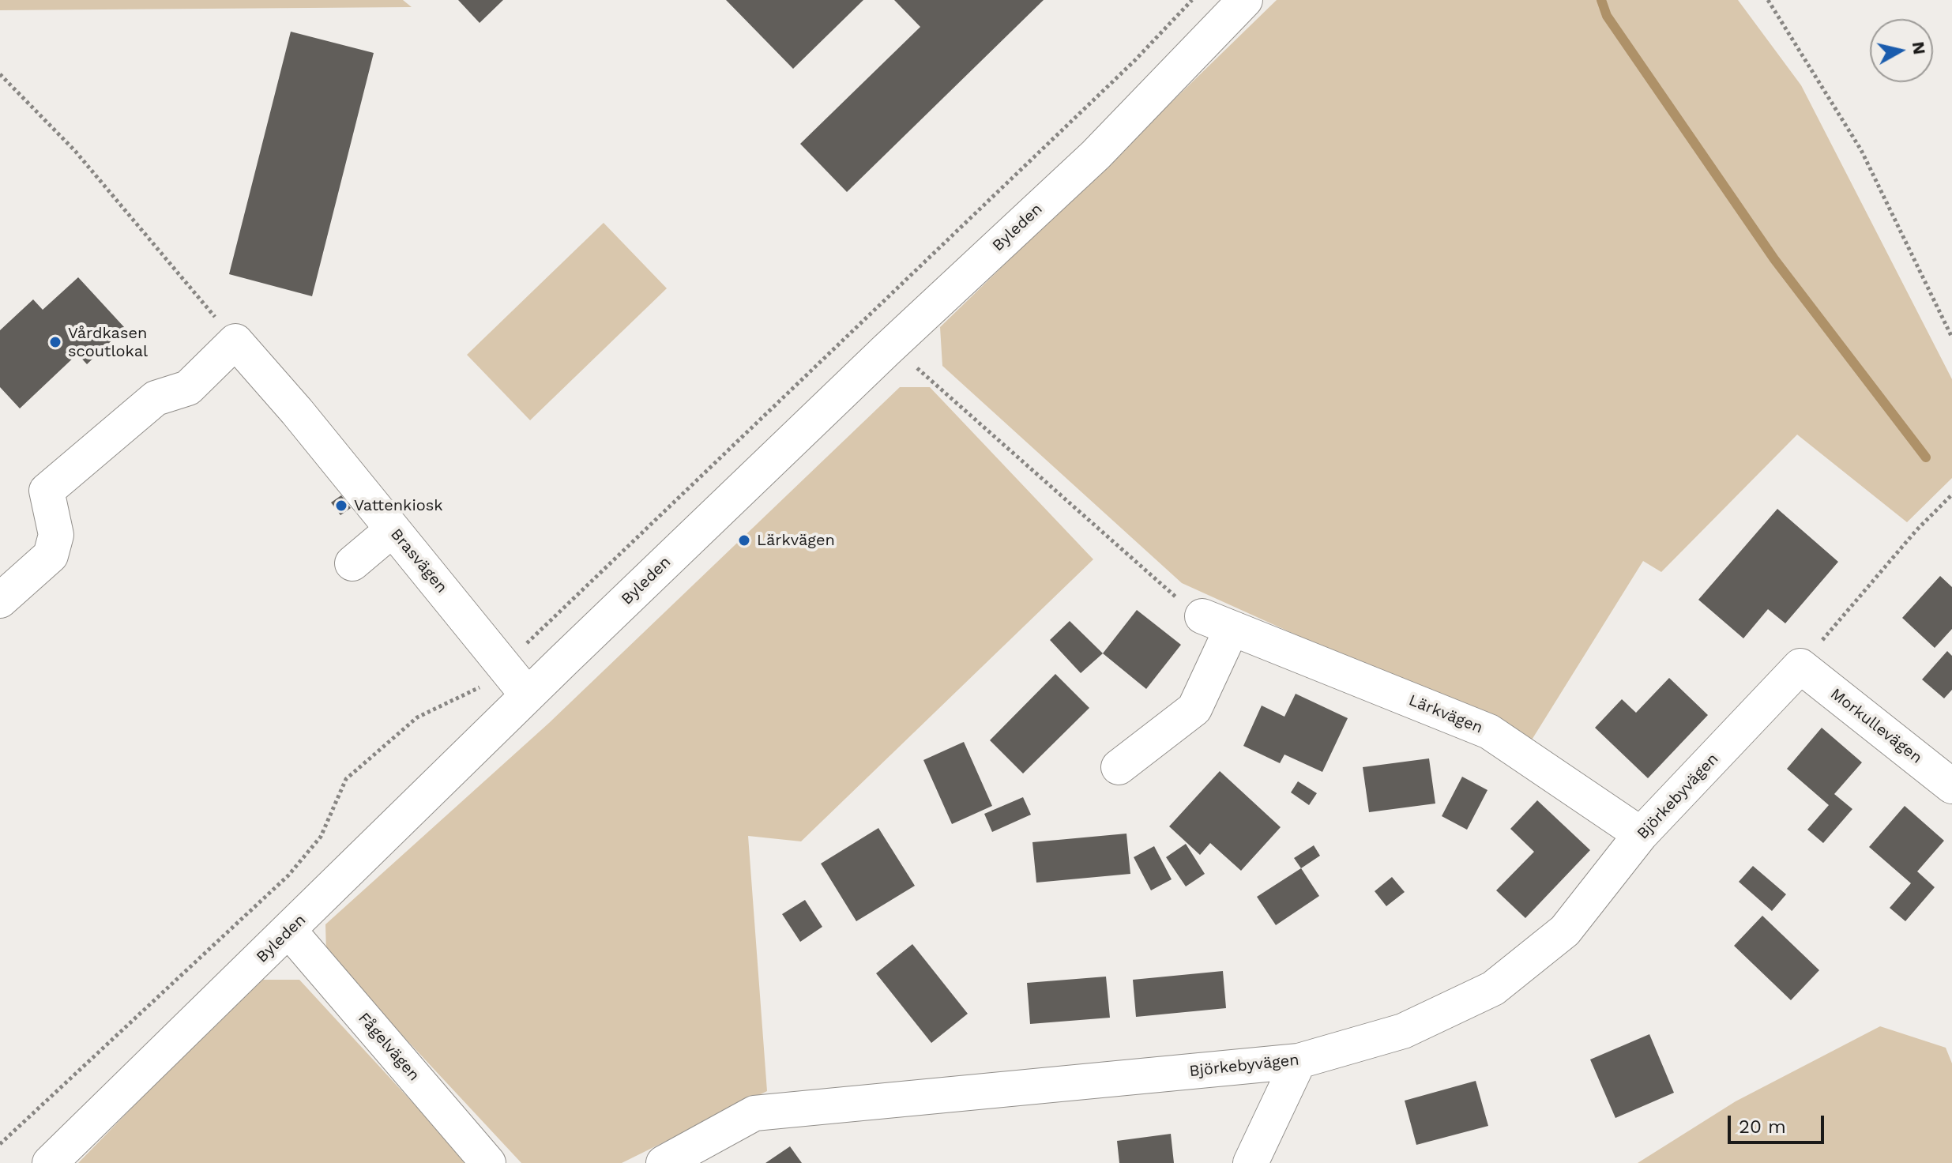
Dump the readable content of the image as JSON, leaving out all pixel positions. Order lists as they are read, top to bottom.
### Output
{
  "streets": {
    "street": [
      "Byleden",
      "Brasvägen",
      "Lärkvägen",
      "Morkullevägen",
      "Björkebyvägen",
      "Fågelvägen"
    ]
  },
  "crossings": [
    ["Byleden", "Brasvägen"],
    ["Byleden", "Fågelvägen"],
    ["Lärkvägen", "Björkebyvägen"],
    ["Morkullevägen", "Björkebyvägen"]
  ],
  "places": ["Vårdkasen scoutlokal", "Vattenkiosk", "Lärkvägen"],
  "scale_bar": "20 m",
  "north": "right"
}
